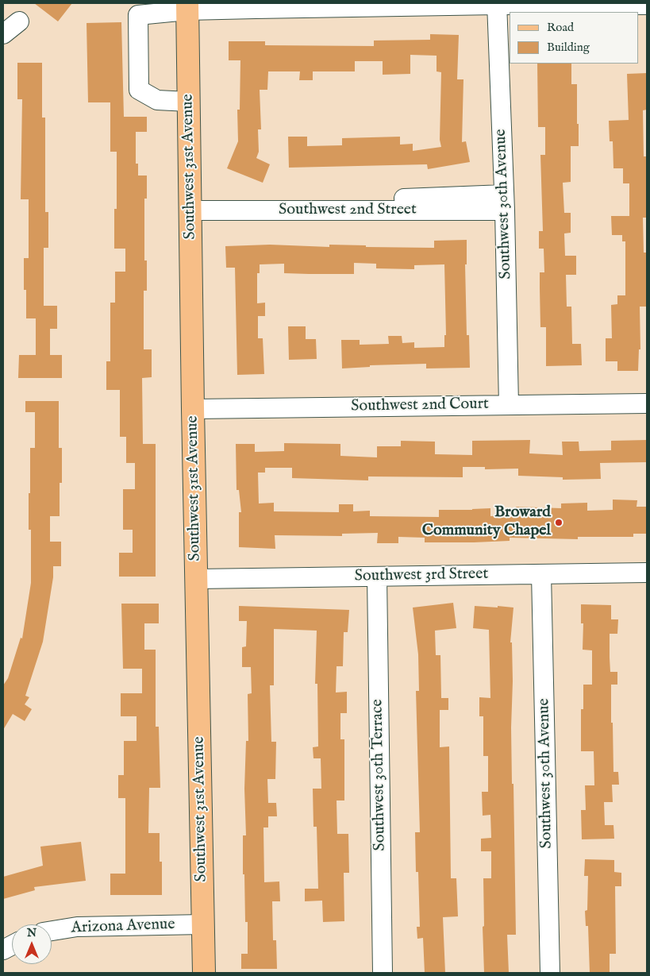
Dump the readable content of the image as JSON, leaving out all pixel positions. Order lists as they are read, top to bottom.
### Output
{
  "streets": {
    "main road": ["Southwest 31st Avenue"],
    "street": [
      "Southwest 30th Avenue",
      "Southwest 2nd Street",
      "Southwest 2nd Court",
      "Southwest 3rd Street",
      "Southwest 30th Terrace",
      "Arizona Avenue"
    ]
  },
  "crossings": [
    ["Southwest 31st Avenue", "Southwest 2nd Street"],
    ["Southwest 31st Avenue", "Southwest 2nd Court"],
    ["Southwest 31st Avenue", "Southwest 3rd Street"],
    ["Southwest 31st Avenue", "Arizona Avenue"],
    ["Southwest 30th Avenue", "Southwest 2nd Street"],
    ["Southwest 30th Avenue", "Southwest 2nd Court"],
    ["Southwest 30th Avenue", "Southwest 3rd Street"],
    ["Southwest 3rd Street", "Southwest 30th Terrace"]
  ],
  "places": ["Broward Community Chapel"],
  "legend": ["Road", "Building"],
  "north": "top"
}
